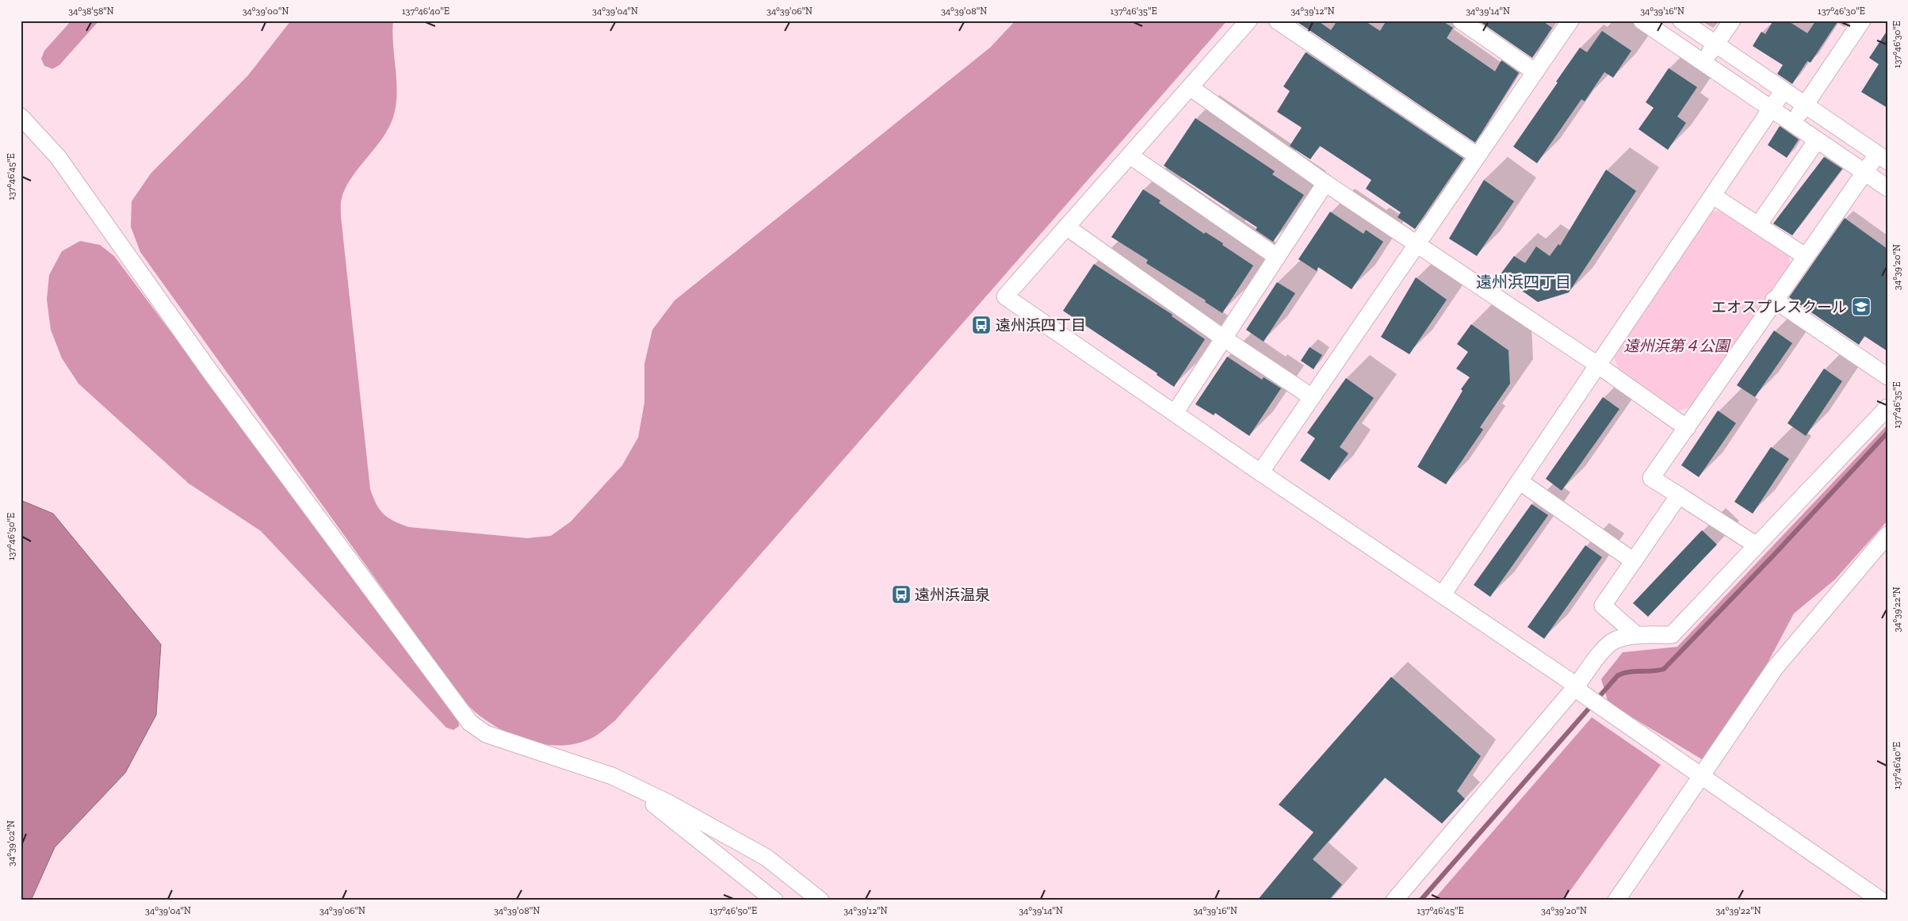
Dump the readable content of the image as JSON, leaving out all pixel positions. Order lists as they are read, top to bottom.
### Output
{
  "districts": ["遠州浜四丁目"],
  "parks": ["遠州浜第４公園"],
  "places": {
    "school or university": ["エオスプレスクール"],
    "bus stop": ["遠州浜四丁目", "遠州浜温泉"]
  },
  "coordinates": [
    "34°38'58\"N",
    "34°39'00\"N",
    "137°46'40\"E",
    "34°39'04\"N",
    "34°39'06\"N",
    "34°39'08\"N",
    "137°46'35\"E",
    "34°39'12\"N",
    "34°39'14\"N",
    "34°39'16\"N",
    "137°46'30\"E",
    "137°46'45\"E",
    "34°39'20\"N",
    "137°46'50\"E",
    "34°39'22\"N",
    "34°39'02\"N"
  ]
}
